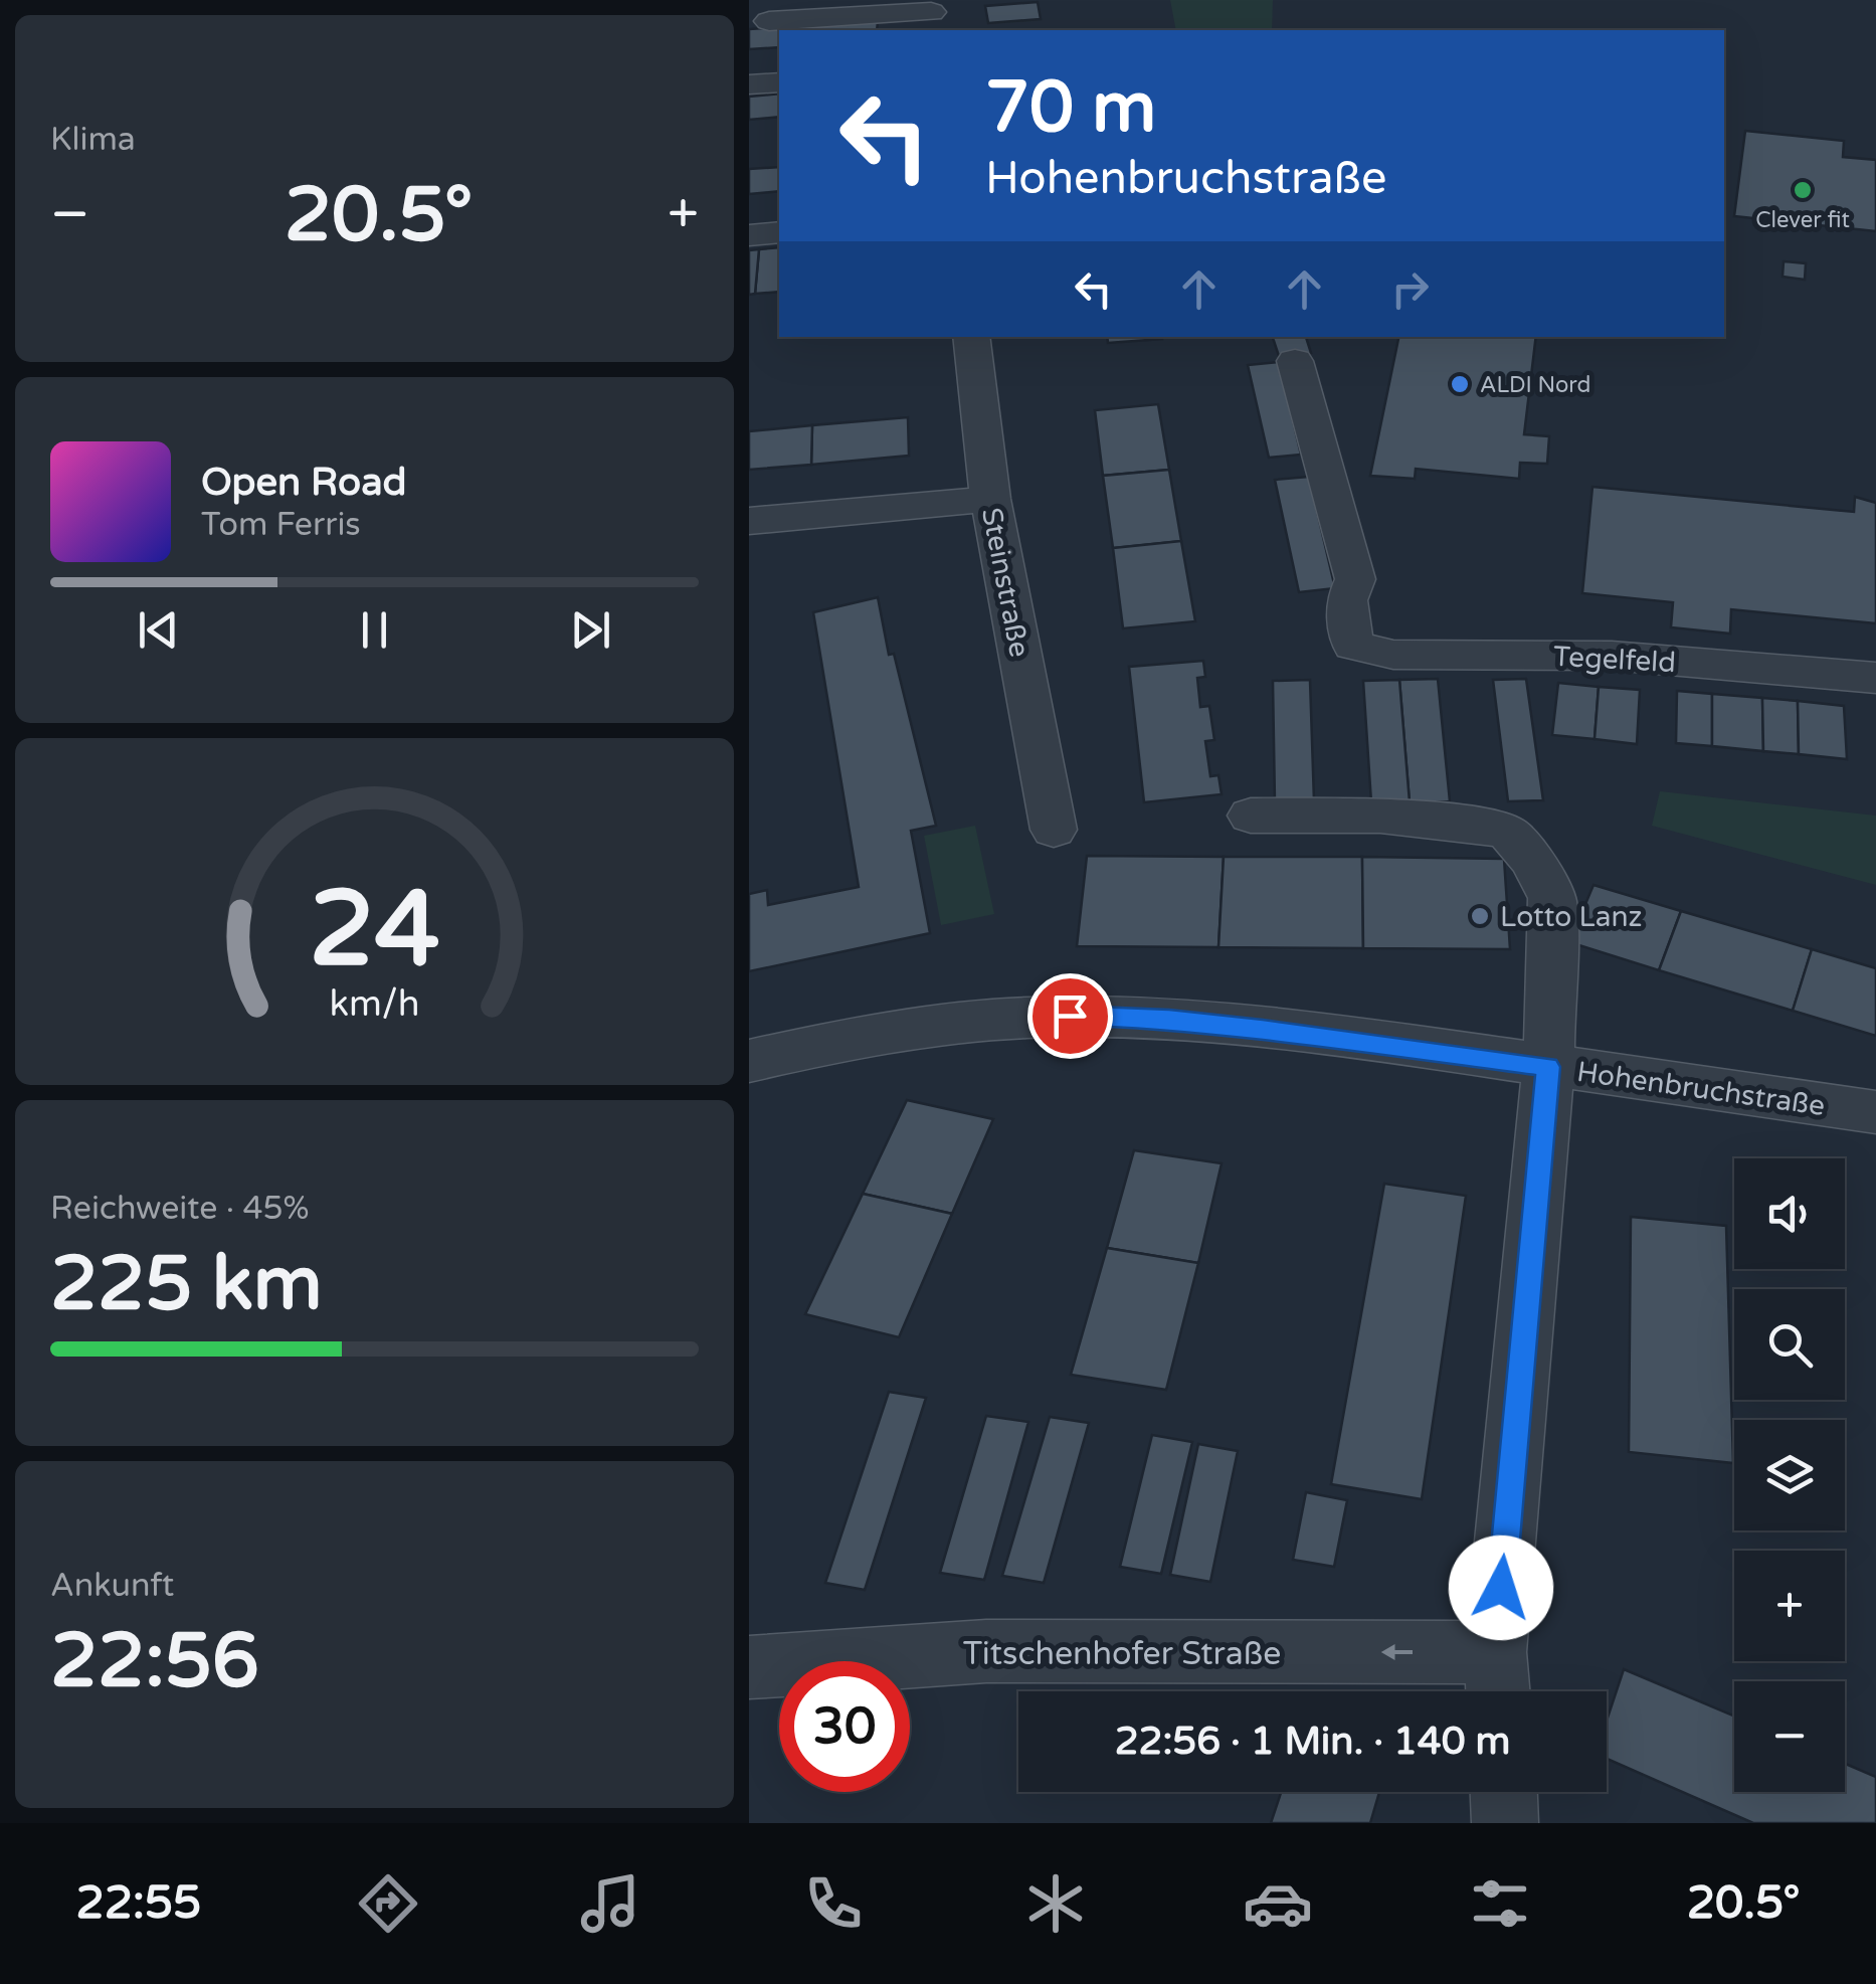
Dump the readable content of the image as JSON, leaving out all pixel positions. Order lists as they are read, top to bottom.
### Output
{
  "streets": {
    "street": [
      "Steinstraße",
      "Tegelfeld",
      "Hohenbruchstraße",
      "Titschenhofer Straße"
    ]
  },
  "crossings": [
    ["Hohenbruchstraße", "Titschenhofer Straße"]
  ],
  "one_way": ["Titschenhofer Straße"],
  "places": ["Clever fit", "ALDI Nord", "Lotto Lanz"],
  "page": {
    "tile": [
      "Klima",
      ["Reichweite · 45%", "225 km"],
      ["Ankunft", "22:56"]
    ],
    "turn": ["70 m", "Hohenbruchstraße"],
    "heat": ["−", "20.5°", "+"],
    "song": ["Open Road", "Tom Ferris"],
    "map_buttons": ["+", "−"],
    "limit": "30",
    "trip": "22:56 · 1 Min. · 140 m",
    "tabs": ["22:55", "20.5°"],
    "gauge": ["24", "km/h"]
  }
}
